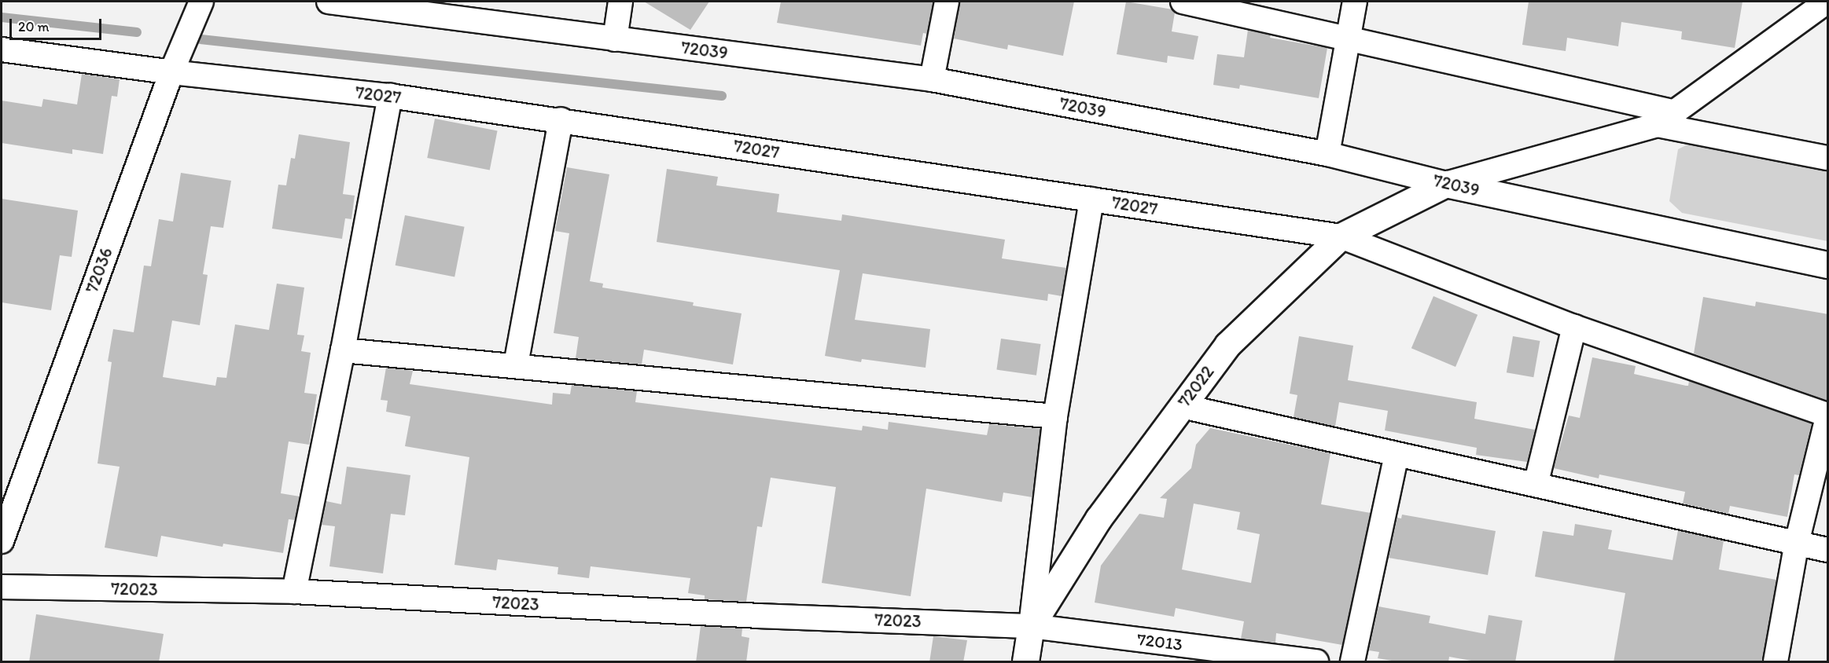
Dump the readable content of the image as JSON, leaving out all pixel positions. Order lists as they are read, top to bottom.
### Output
{
  "streets": {
    "main road": ["72039", "72022"],
    "street": [
      "72027",
      "72036",
      "72023",
      "72013"
    ]
  },
  "crossings": [
    ["72039", "72022"],
    ["72027", "72036"],
    ["72027", "72022"],
    ["72022", "72023"],
    ["72022", "72013"],
    ["72023", "72013"]
  ],
  "scale_bar": "20 m"
}
